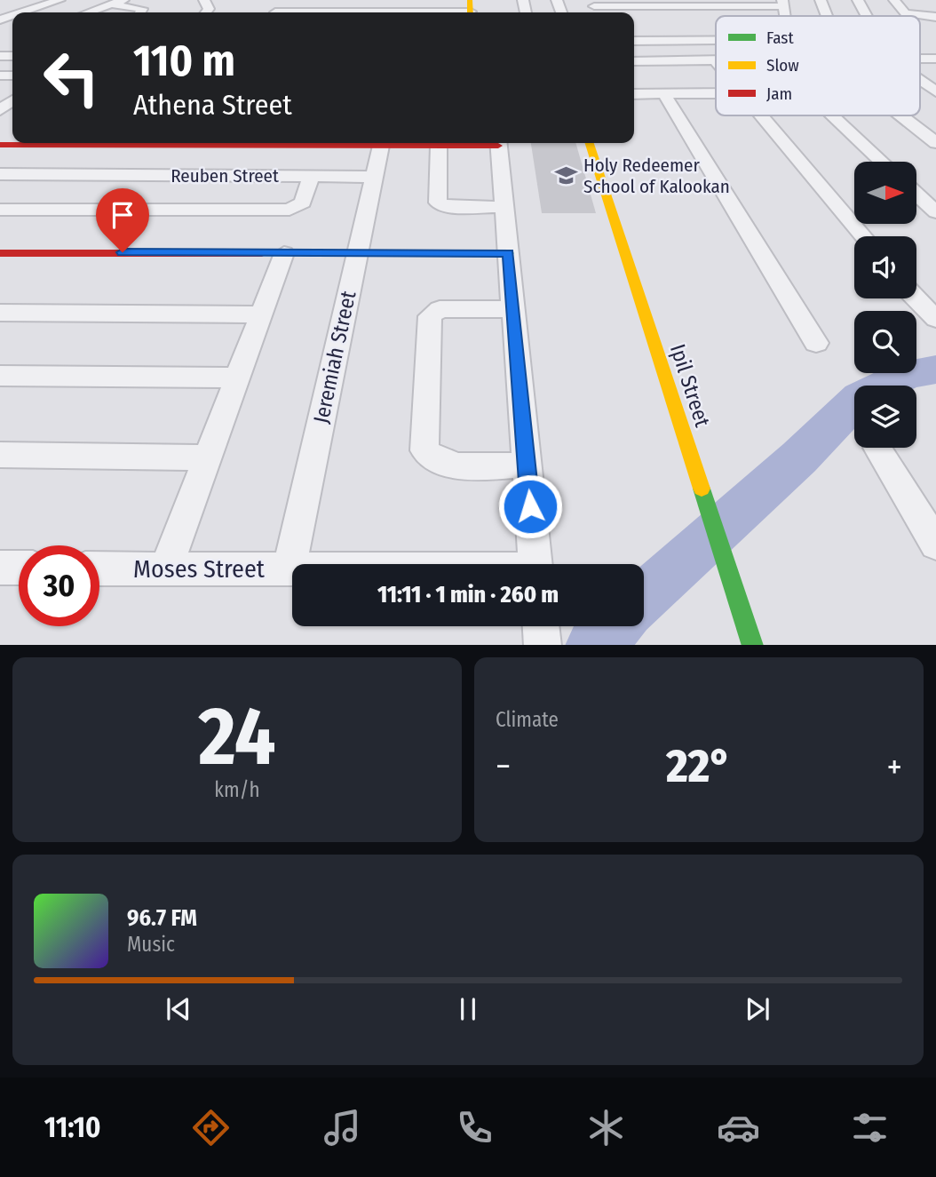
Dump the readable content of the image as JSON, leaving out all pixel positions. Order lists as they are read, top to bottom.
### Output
{
  "streets": {
    "street": [
      "Reuben Street",
      "Jeremiah Street",
      "Ipil Street",
      "Moses Street"
    ]
  },
  "crossings": [
    ["Reuben Street", "Jeremiah Street"],
    ["Jeremiah Street", "Moses Street"]
  ],
  "places": {
    "school or university": ["Holy Redeemer School of Kalookan"]
  },
  "legend": ["Fast", "Slow", "Jam"],
  "north": "right",
  "page": {
    "turn": ["110 m", "Athena Street"],
    "limit": "30",
    "trip": "11:11 · 1 min · 260 m",
    "tile": [
      ["24", "km/h"],
      "Climate"
    ],
    "heat": ["−", "22°", "+"],
    "song": ["96.7 FM", "Music"],
    "tabs": "11:10"
  }
}
